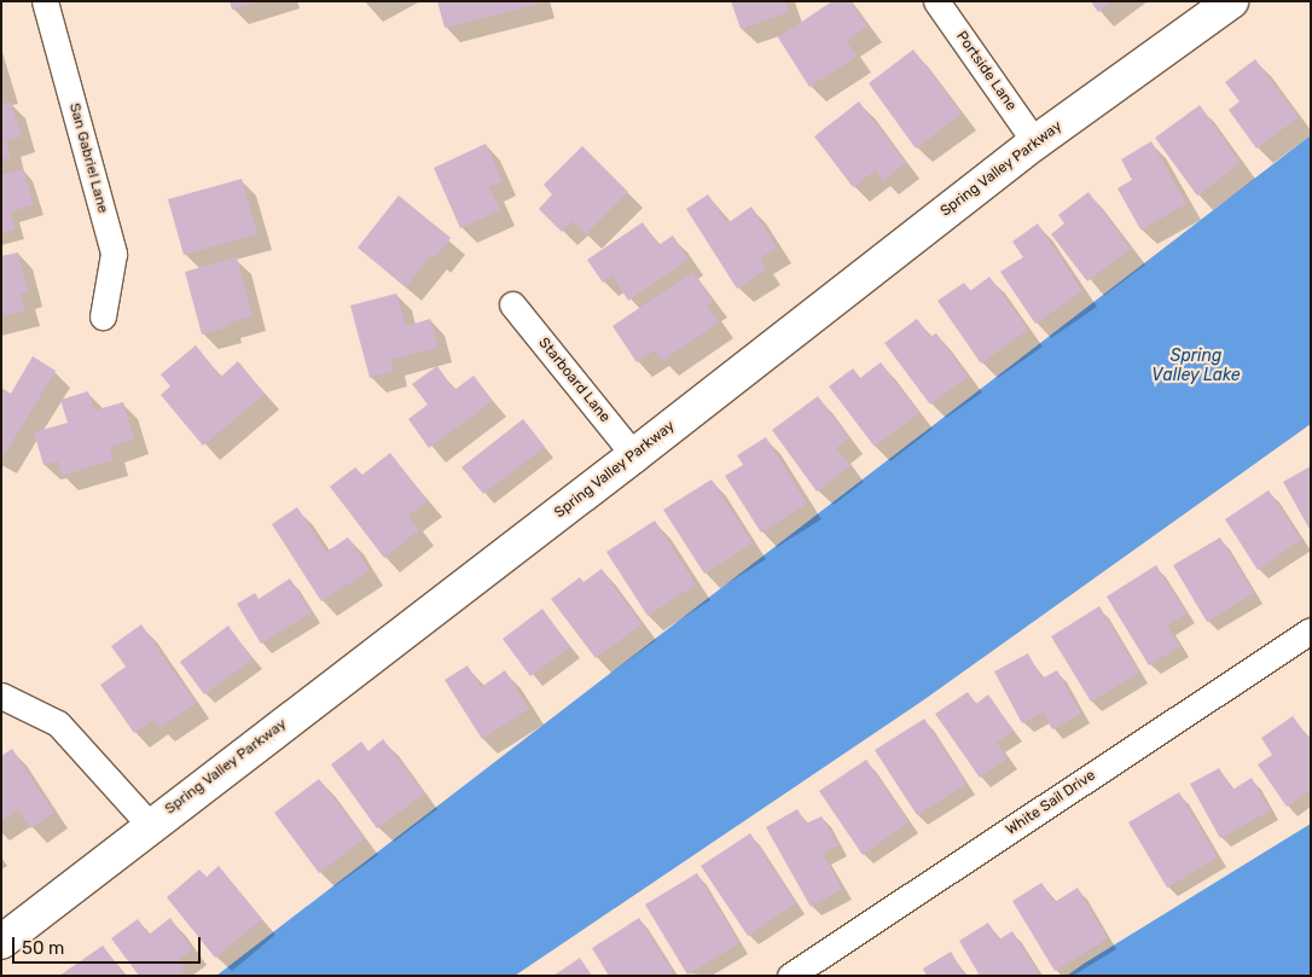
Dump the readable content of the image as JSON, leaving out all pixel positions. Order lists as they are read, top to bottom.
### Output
{
  "streets": {
    "street": [
      "Portside Lane",
      "San Gabriel Lane",
      "Spring Valley Parkway",
      "Starboard Lane",
      "White Sail Drive"
    ]
  },
  "crossings": [
    ["Portside Lane", "Spring Valley Parkway"],
    ["Spring Valley Parkway", "Starboard Lane"]
  ],
  "water": ["Spring Valley Lake"],
  "scale_bar": "50 m"
}
